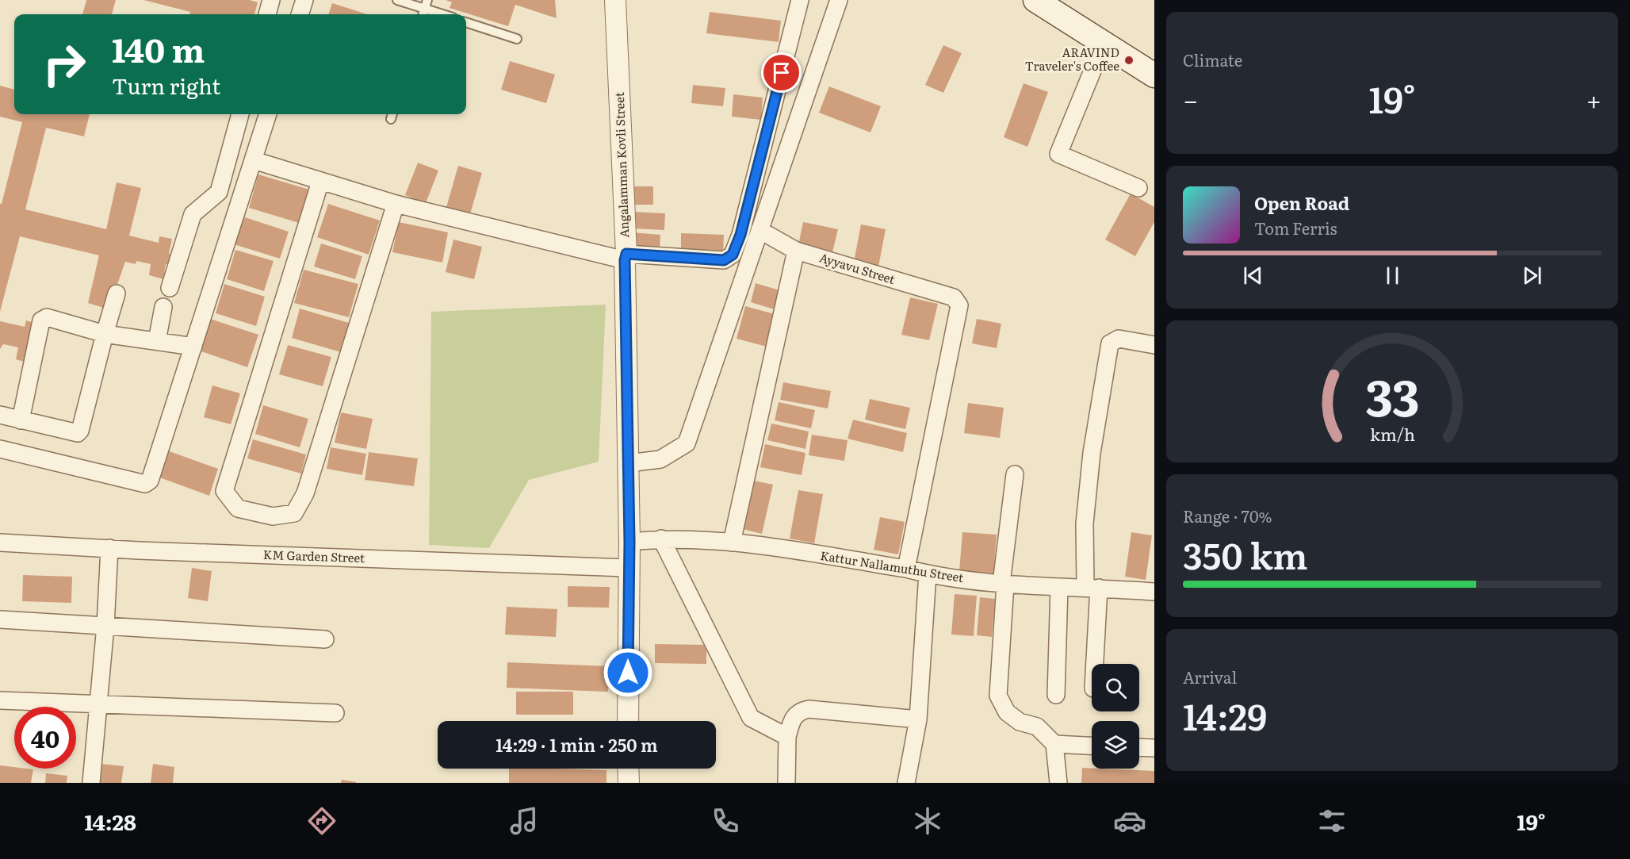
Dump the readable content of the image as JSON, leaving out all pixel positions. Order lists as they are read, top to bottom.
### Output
{
  "streets": {
    "street": [
      "Angalamman Kovli Street",
      "Ayyavu Street",
      "KM Garden Street",
      "Kattur Nallamuthu Street"
    ]
  },
  "crossings": [
    ["Angalamman Kovli Street", "KM Garden Street"],
    ["Angalamman Kovli Street", "Kattur Nallamuthu Street"],
    ["Ayyavu Street", "Kattur Nallamuthu Street"]
  ],
  "places": ["ARAVIND Traveler's Coffee"],
  "page": {
    "tile": [
      "Climate",
      ["Range · 70%", "350 km"],
      ["Arrival", "14:29"]
    ],
    "turn": ["140 m", "Turn right"],
    "heat": ["−", "19°", "+"],
    "song": ["Open Road", "Tom Ferris"],
    "limit": "40",
    "trip": "14:29 · 1 min · 250 m",
    "tabs": ["14:28", "19°"],
    "gauge": ["33", "km/h"]
  }
}
